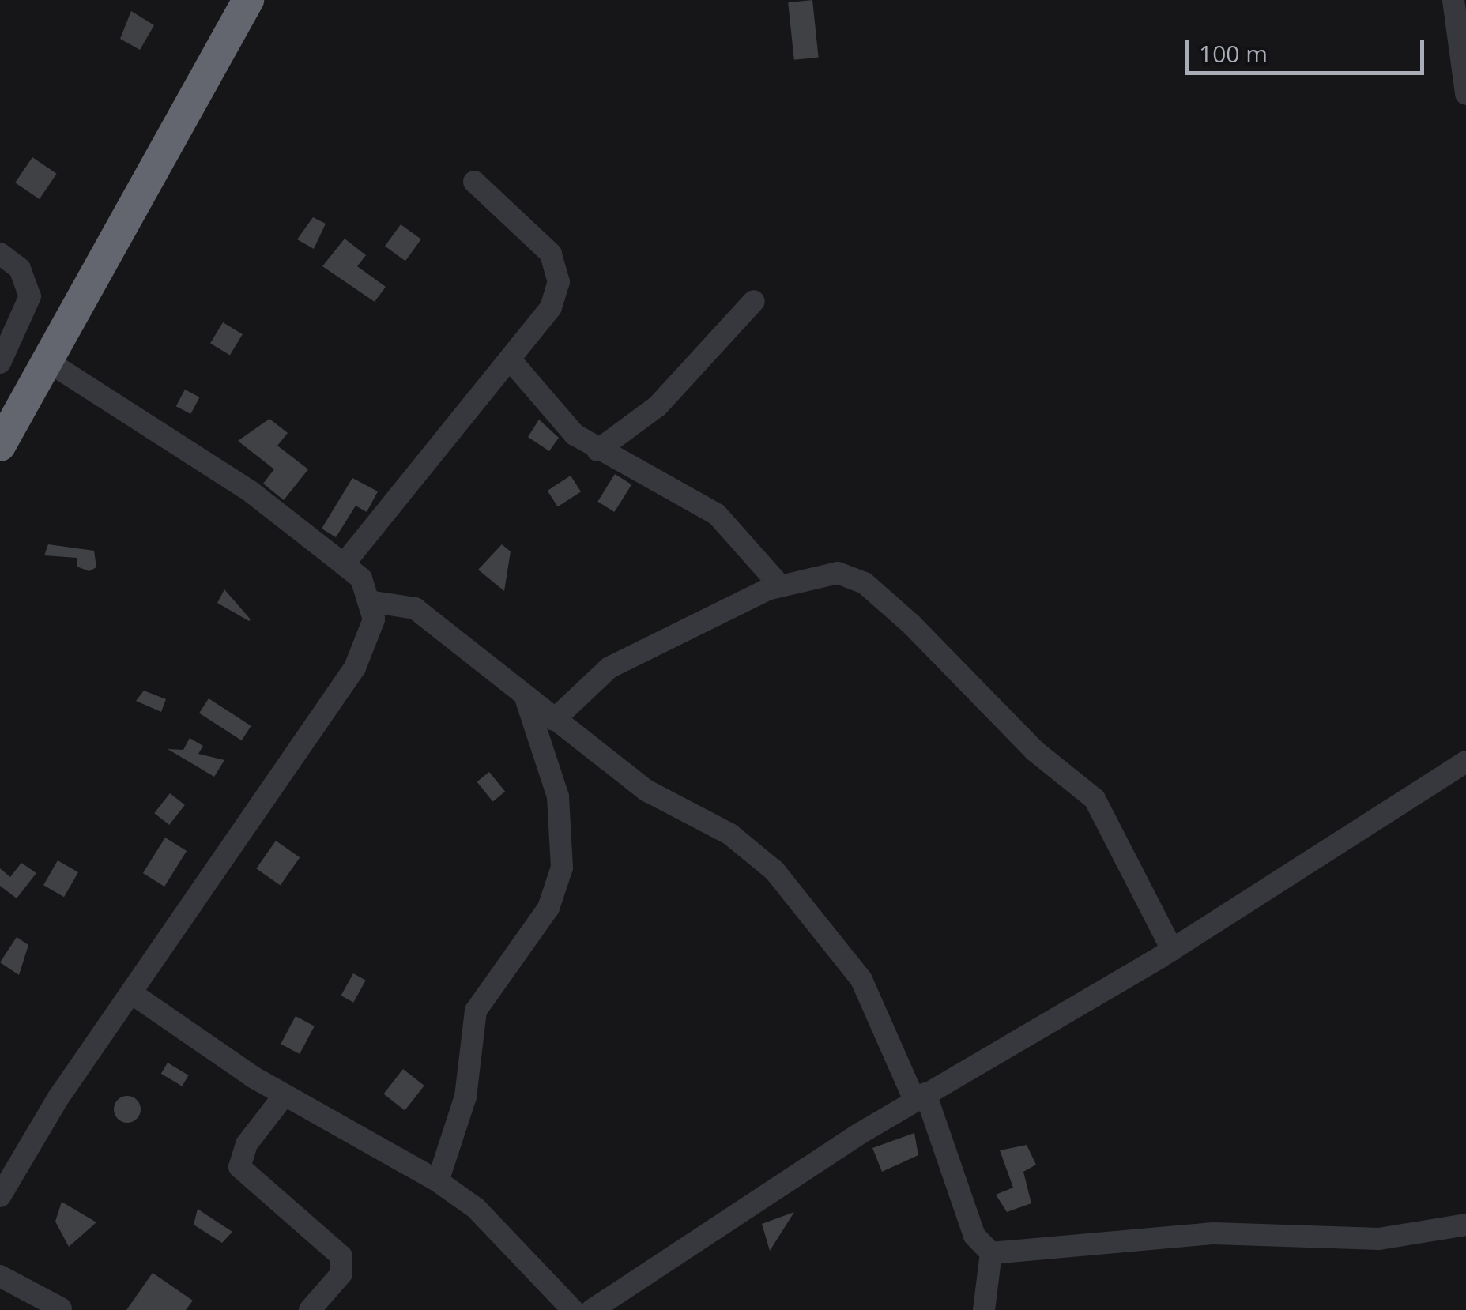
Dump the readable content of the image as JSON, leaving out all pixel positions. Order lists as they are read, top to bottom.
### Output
{
  "scale_bar": "100 m"
}
